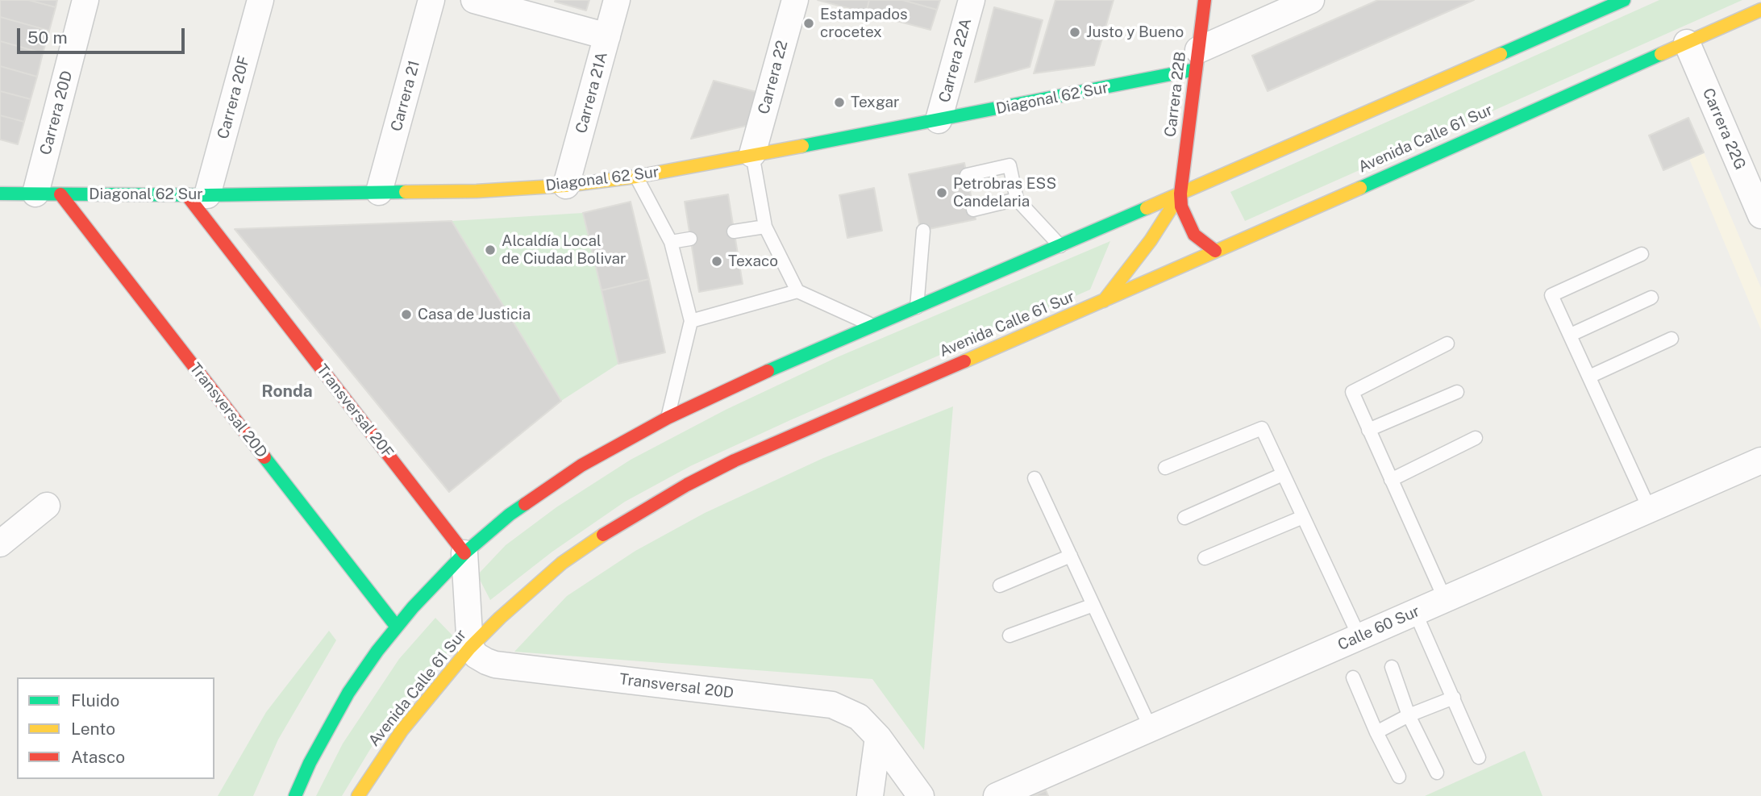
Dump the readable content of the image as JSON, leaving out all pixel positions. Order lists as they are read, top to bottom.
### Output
{
  "streets": {
    "main road": [
      "Carrera 22B",
      "Diagonal 62 Sur",
      "Avenida Calle 61 Sur",
      "Transversal 20D",
      "Transversal 20F"
    ],
    "street": [
      "Carrera 22A",
      "Carrera 22",
      "Carrera 21A",
      "Carrera 21",
      "Carrera 20F",
      "Carrera 20D",
      "Carrera 22G",
      "Calle 60 Sur"
    ]
  },
  "crossings": [
    ["Carrera 22A", "Diagonal 62 Sur"],
    ["Carrera 22", "Diagonal 62 Sur"],
    ["Carrera 21A", "Diagonal 62 Sur"],
    ["Carrera 22B", "Diagonal 62 Sur"],
    ["Carrera 22B", "Avenida Calle 61 Sur"],
    ["Carrera 21", "Diagonal 62 Sur"],
    ["Carrera 20F", "Diagonal 62 Sur"],
    ["Carrera 20F", "Transversal 20F"],
    ["Diagonal 62 Sur", "Carrera 20D"],
    ["Diagonal 62 Sur", "Transversal 20D"],
    ["Diagonal 62 Sur", "Transversal 20F"],
    ["Carrera 20D", "Transversal 20D"],
    ["Carrera 22G", "Avenida Calle 61 Sur"],
    ["Avenida Calle 61 Sur", "Transversal 20D"]
  ],
  "districts": ["Ronda"],
  "places": [
    "Estampados crocetex",
    "Justo y Bueno",
    "Texgar",
    "Petrobras ESS Candelaria",
    "Alcaldía Local de Ciudad Bolivar",
    "Texaco",
    "Casa de Justicia"
  ],
  "legend": ["Fluido", "Lento", "Atasco"],
  "scale_bar": "50 m"
}
